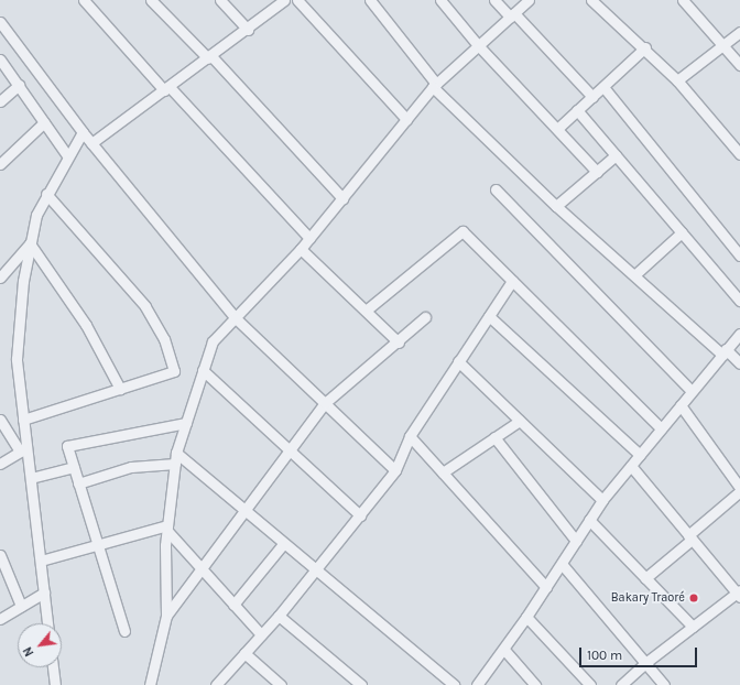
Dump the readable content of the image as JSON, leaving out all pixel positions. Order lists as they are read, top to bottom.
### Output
{
  "places": ["Bakary Traoré"],
  "scale_bar": "100 m",
  "north": "bottom left"
}
